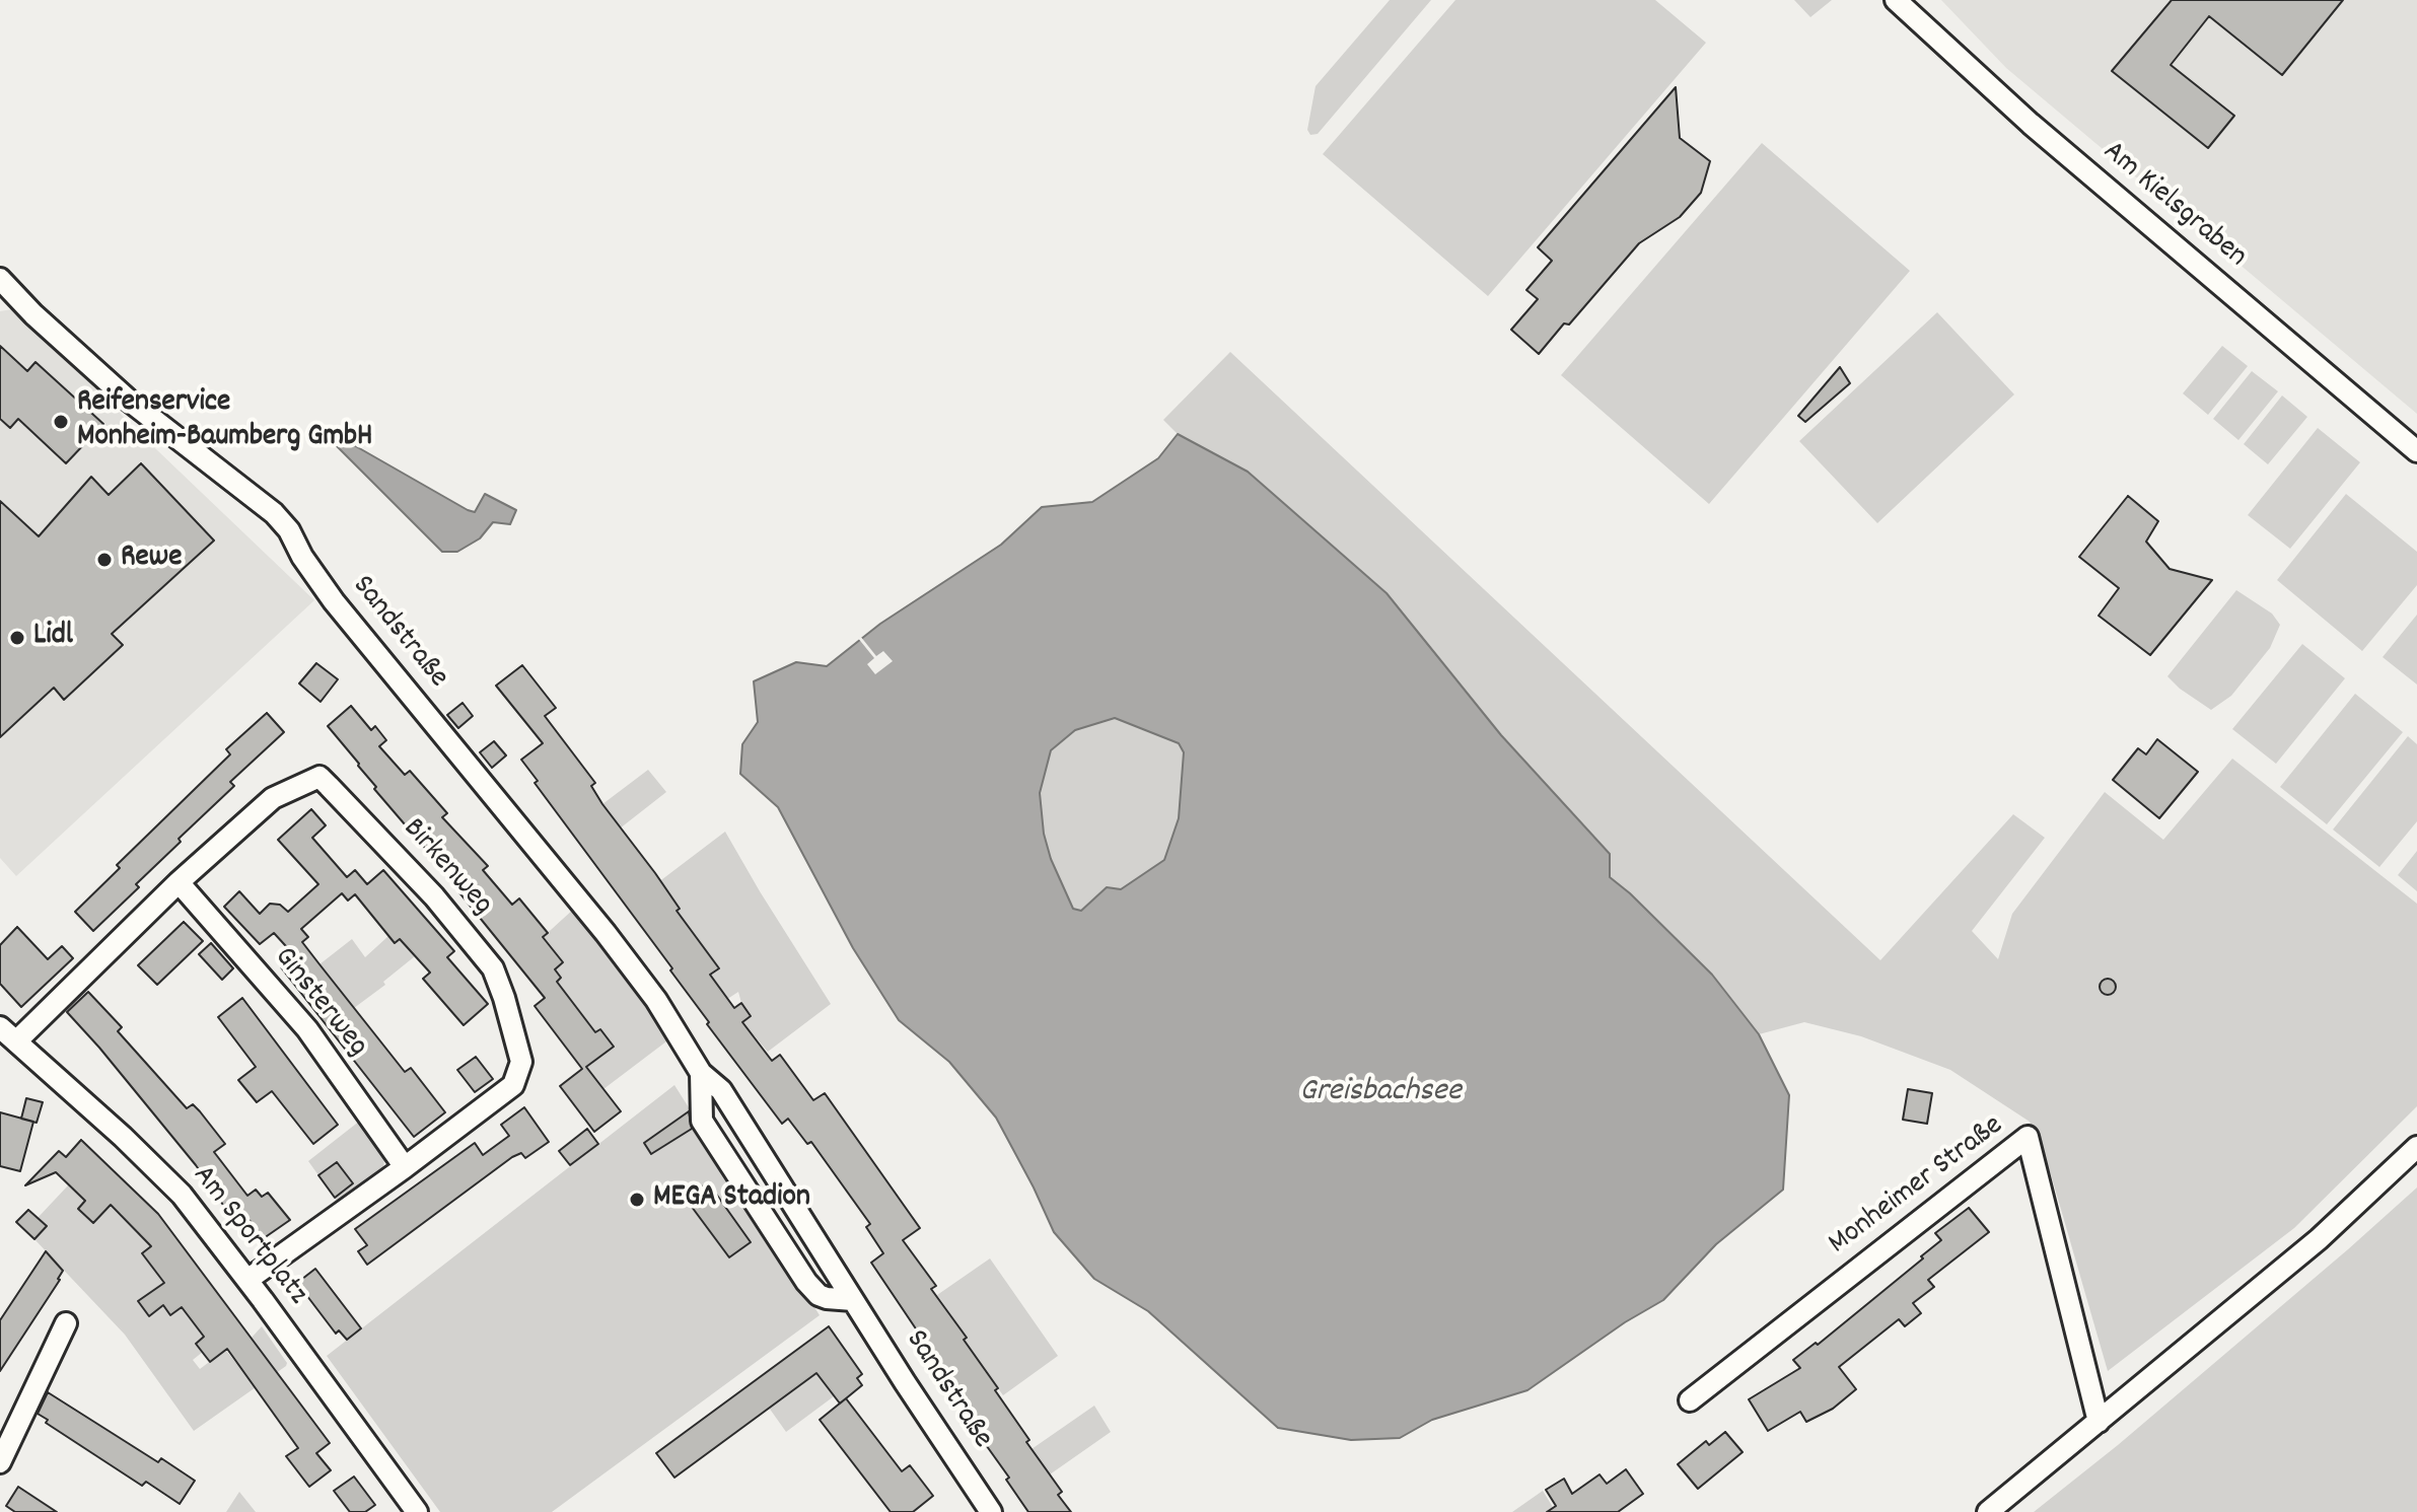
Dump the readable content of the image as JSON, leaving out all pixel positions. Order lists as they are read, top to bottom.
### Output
{
  "streets": {
    "street": [
      "Am Kielsgraben",
      "Sandstraße",
      "Birkenweg",
      "Ginsterweg",
      "Monheimer Straße",
      "Am Sportplatz"
    ]
  },
  "crossings": [
    ["Birkenweg", "Ginsterweg"],
    ["Birkenweg", "Am Sportplatz"]
  ],
  "water": ["Greisbachsee"],
  "places": [
    "Reifenservice Monheim-Baumberg GmbH",
    "Rewe",
    "Lidl",
    "MEGA Stadion"
  ]
}
